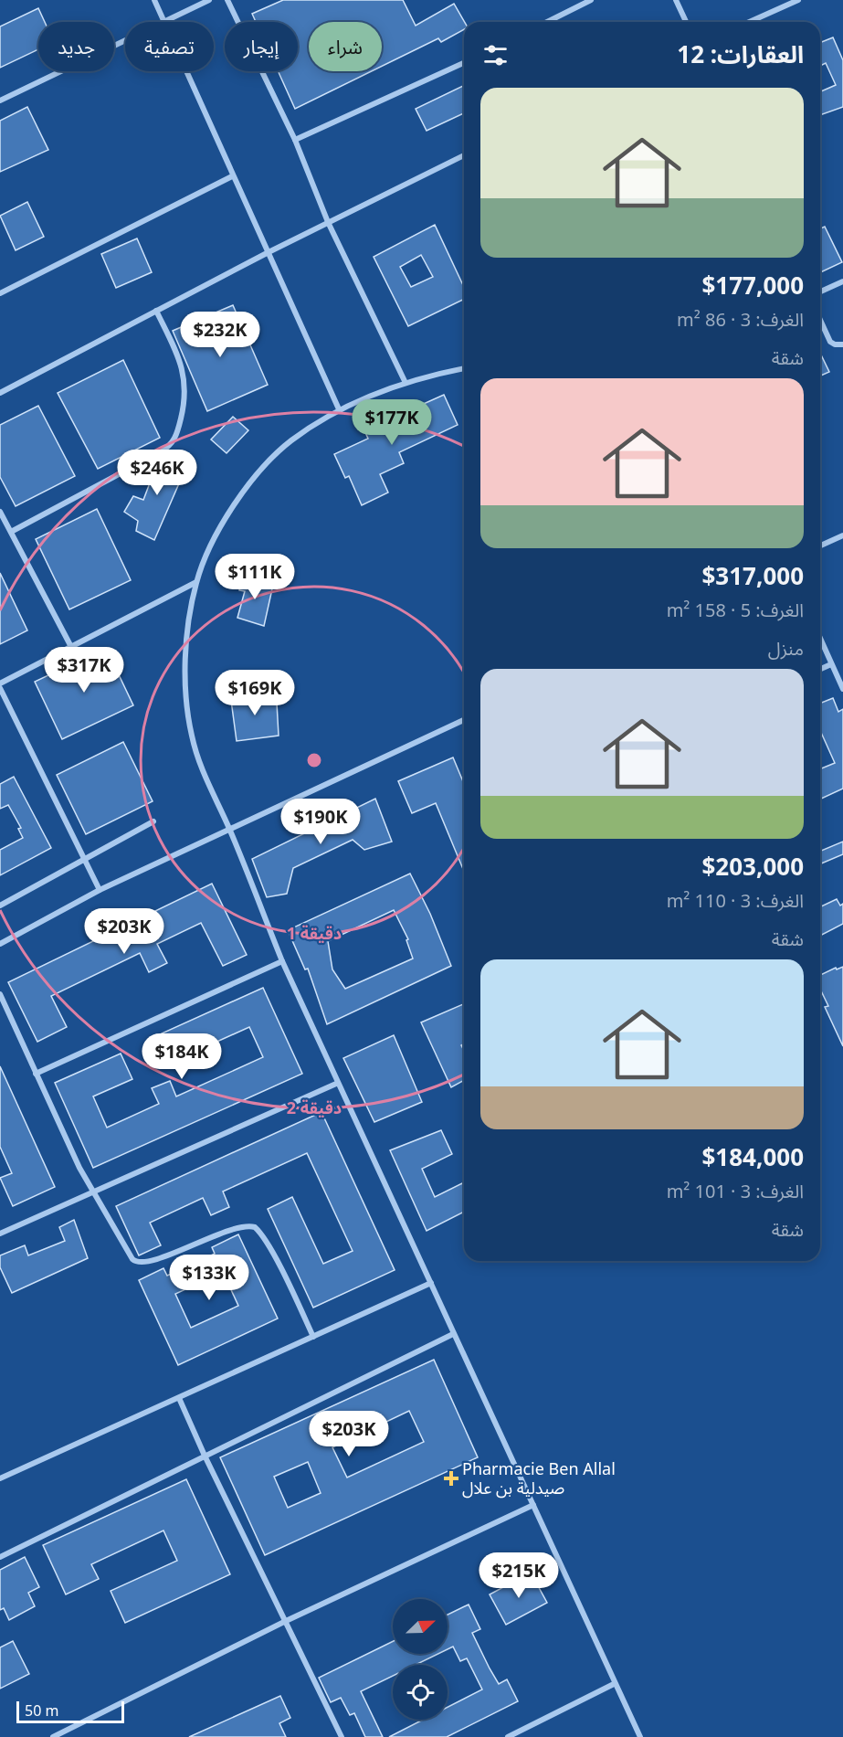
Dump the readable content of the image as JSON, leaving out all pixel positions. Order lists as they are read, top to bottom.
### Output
{
  "places": {
    "health": ["Pharmacie Ben Allal صيدلية بن علال"]
  },
  "scale_bar": "50 m",
  "north": "top right",
  "page": {
    "chip": [
      "شراء",
      "إيجار",
      "تصفية",
      "جديد"
    ],
    "heading": "العقارات: 12",
    "list": [
      {
        "name": "$177,000",
        "note": "الغرف: 3 · 86 m² · شقة"
      },
      {
        "name": "$317,000",
        "note": "الغرف: 5 · 158 m² · منزل"
      },
      {
        "name": "$203,000",
        "note": "الغرف: 3 · 110 m² · شقة"
      },
      {
        "name": "$184,000",
        "note": "الغرف: 3 · 101 m² · شقة"
      }
    ],
    "price": [
      "$232K",
      "$177K",
      "$246K",
      "$111K",
      "$317K",
      "$169K",
      "$190K",
      "$203K",
      "$184K",
      "$133K",
      "$203K",
      "$215K"
    ],
    "scale": "50 m"
  },
  "rings": ["1 دقيقة", "2 دقيقة"]
}
